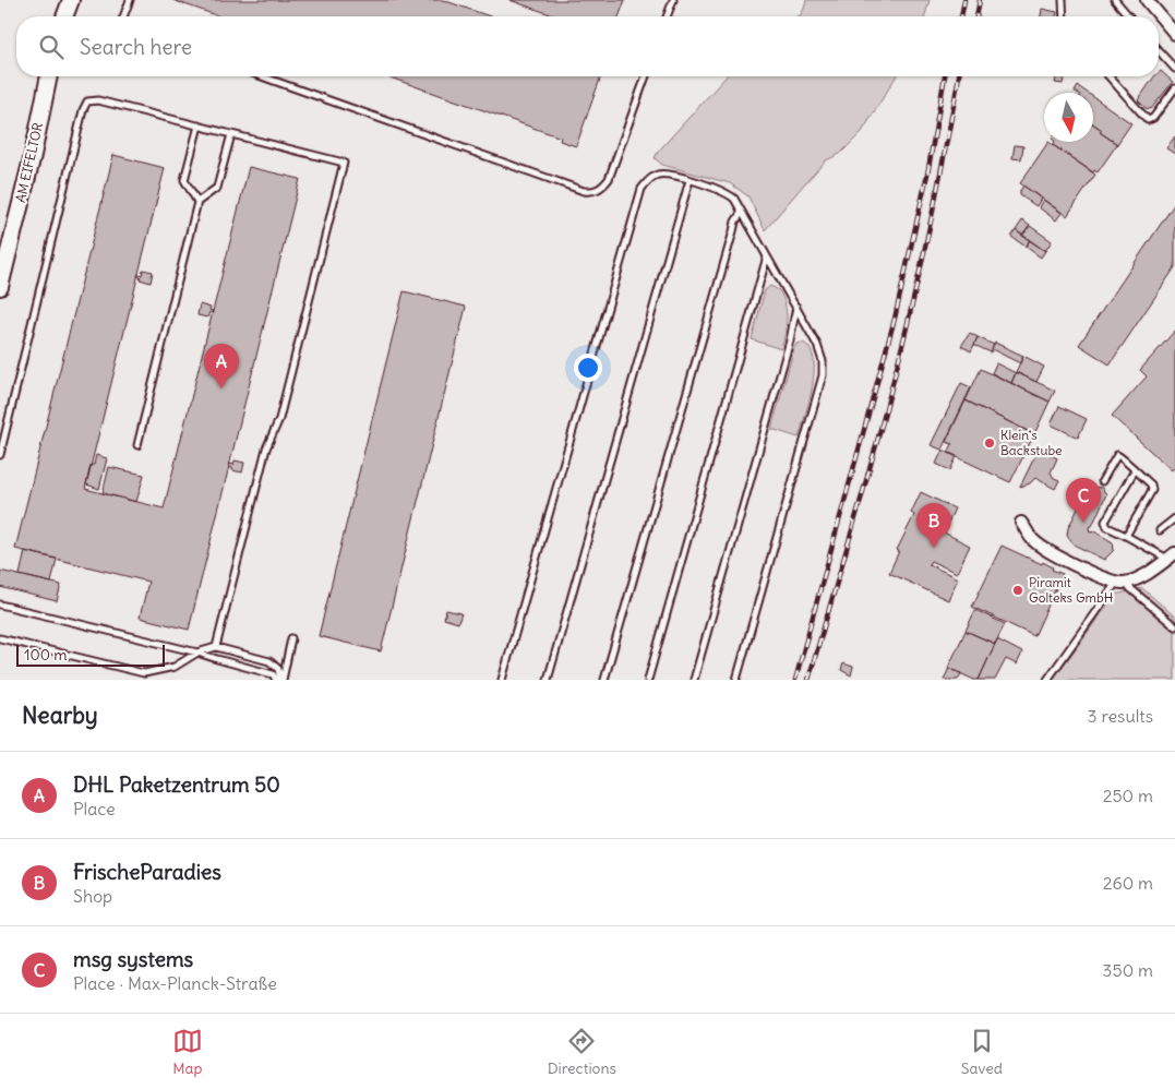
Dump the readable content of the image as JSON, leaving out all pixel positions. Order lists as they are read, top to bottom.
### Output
{
  "streets": {
    "main road": ["AM EIFELTOR"]
  },
  "places": ["Klein's Backstube", "Piramit Golteks GmbH"],
  "scale_bar": "100 m",
  "north": "bottom",
  "page": {
    "search": "Search here",
    "pins": ["A", "C", "B"],
    "scale": "100 m",
    "heading": ["Nearby", "3 results"],
    "list": [
      {
        "mark": "A",
        "name": "DHL Paketzentrum 50",
        "note": "Place",
        "value": "250 m"
      },
      {
        "mark": "B",
        "name": "FrischeParadies",
        "note": "Shop",
        "value": "260 m"
      },
      {
        "mark": "C",
        "name": "msg systems",
        "note": "Place · Max-Planck-Straße",
        "value": "350 m"
      }
    ],
    "nav": ["Map", "Directions", "Saved"]
  }
}
